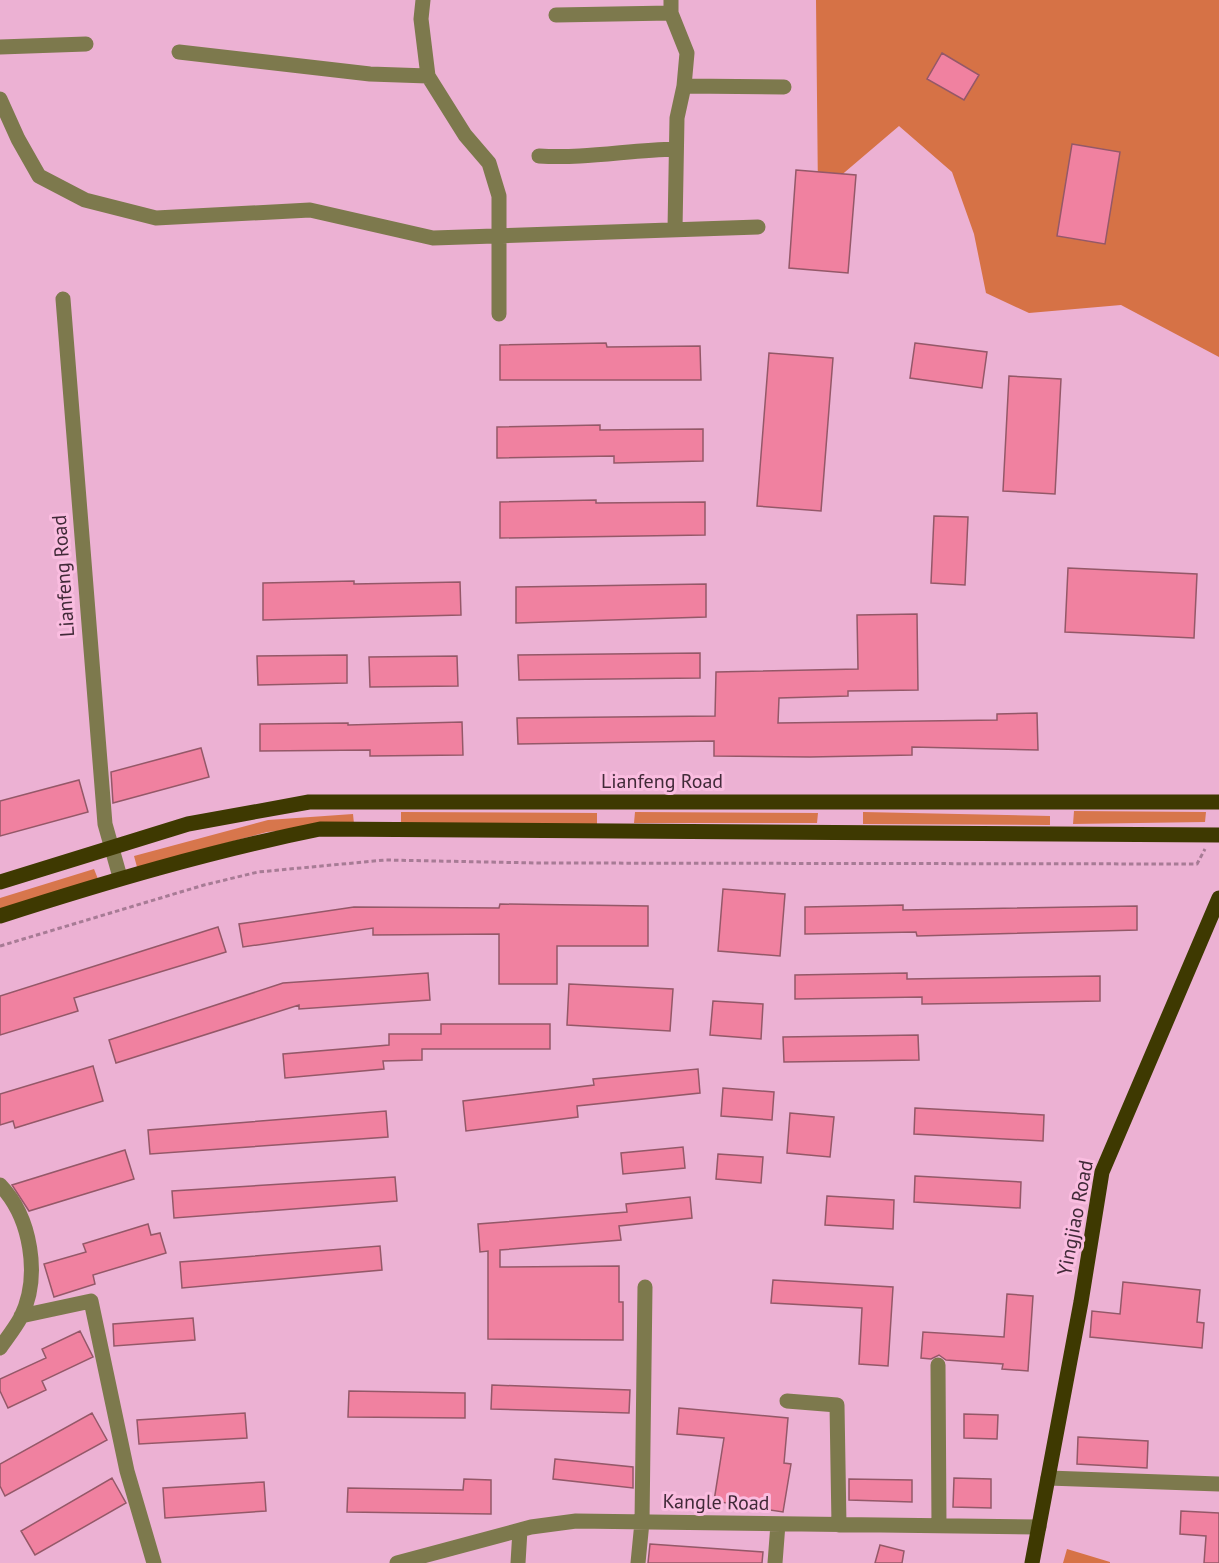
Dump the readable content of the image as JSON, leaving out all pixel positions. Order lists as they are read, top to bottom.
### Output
{
  "streets": {
    "main road": ["Lianfeng Road", "Yingjiao Road"],
    "street": ["Kangle Road"]
  },
  "crossings": [
    ["Yingjiao Road", "Kangle Road"]
  ]
}
